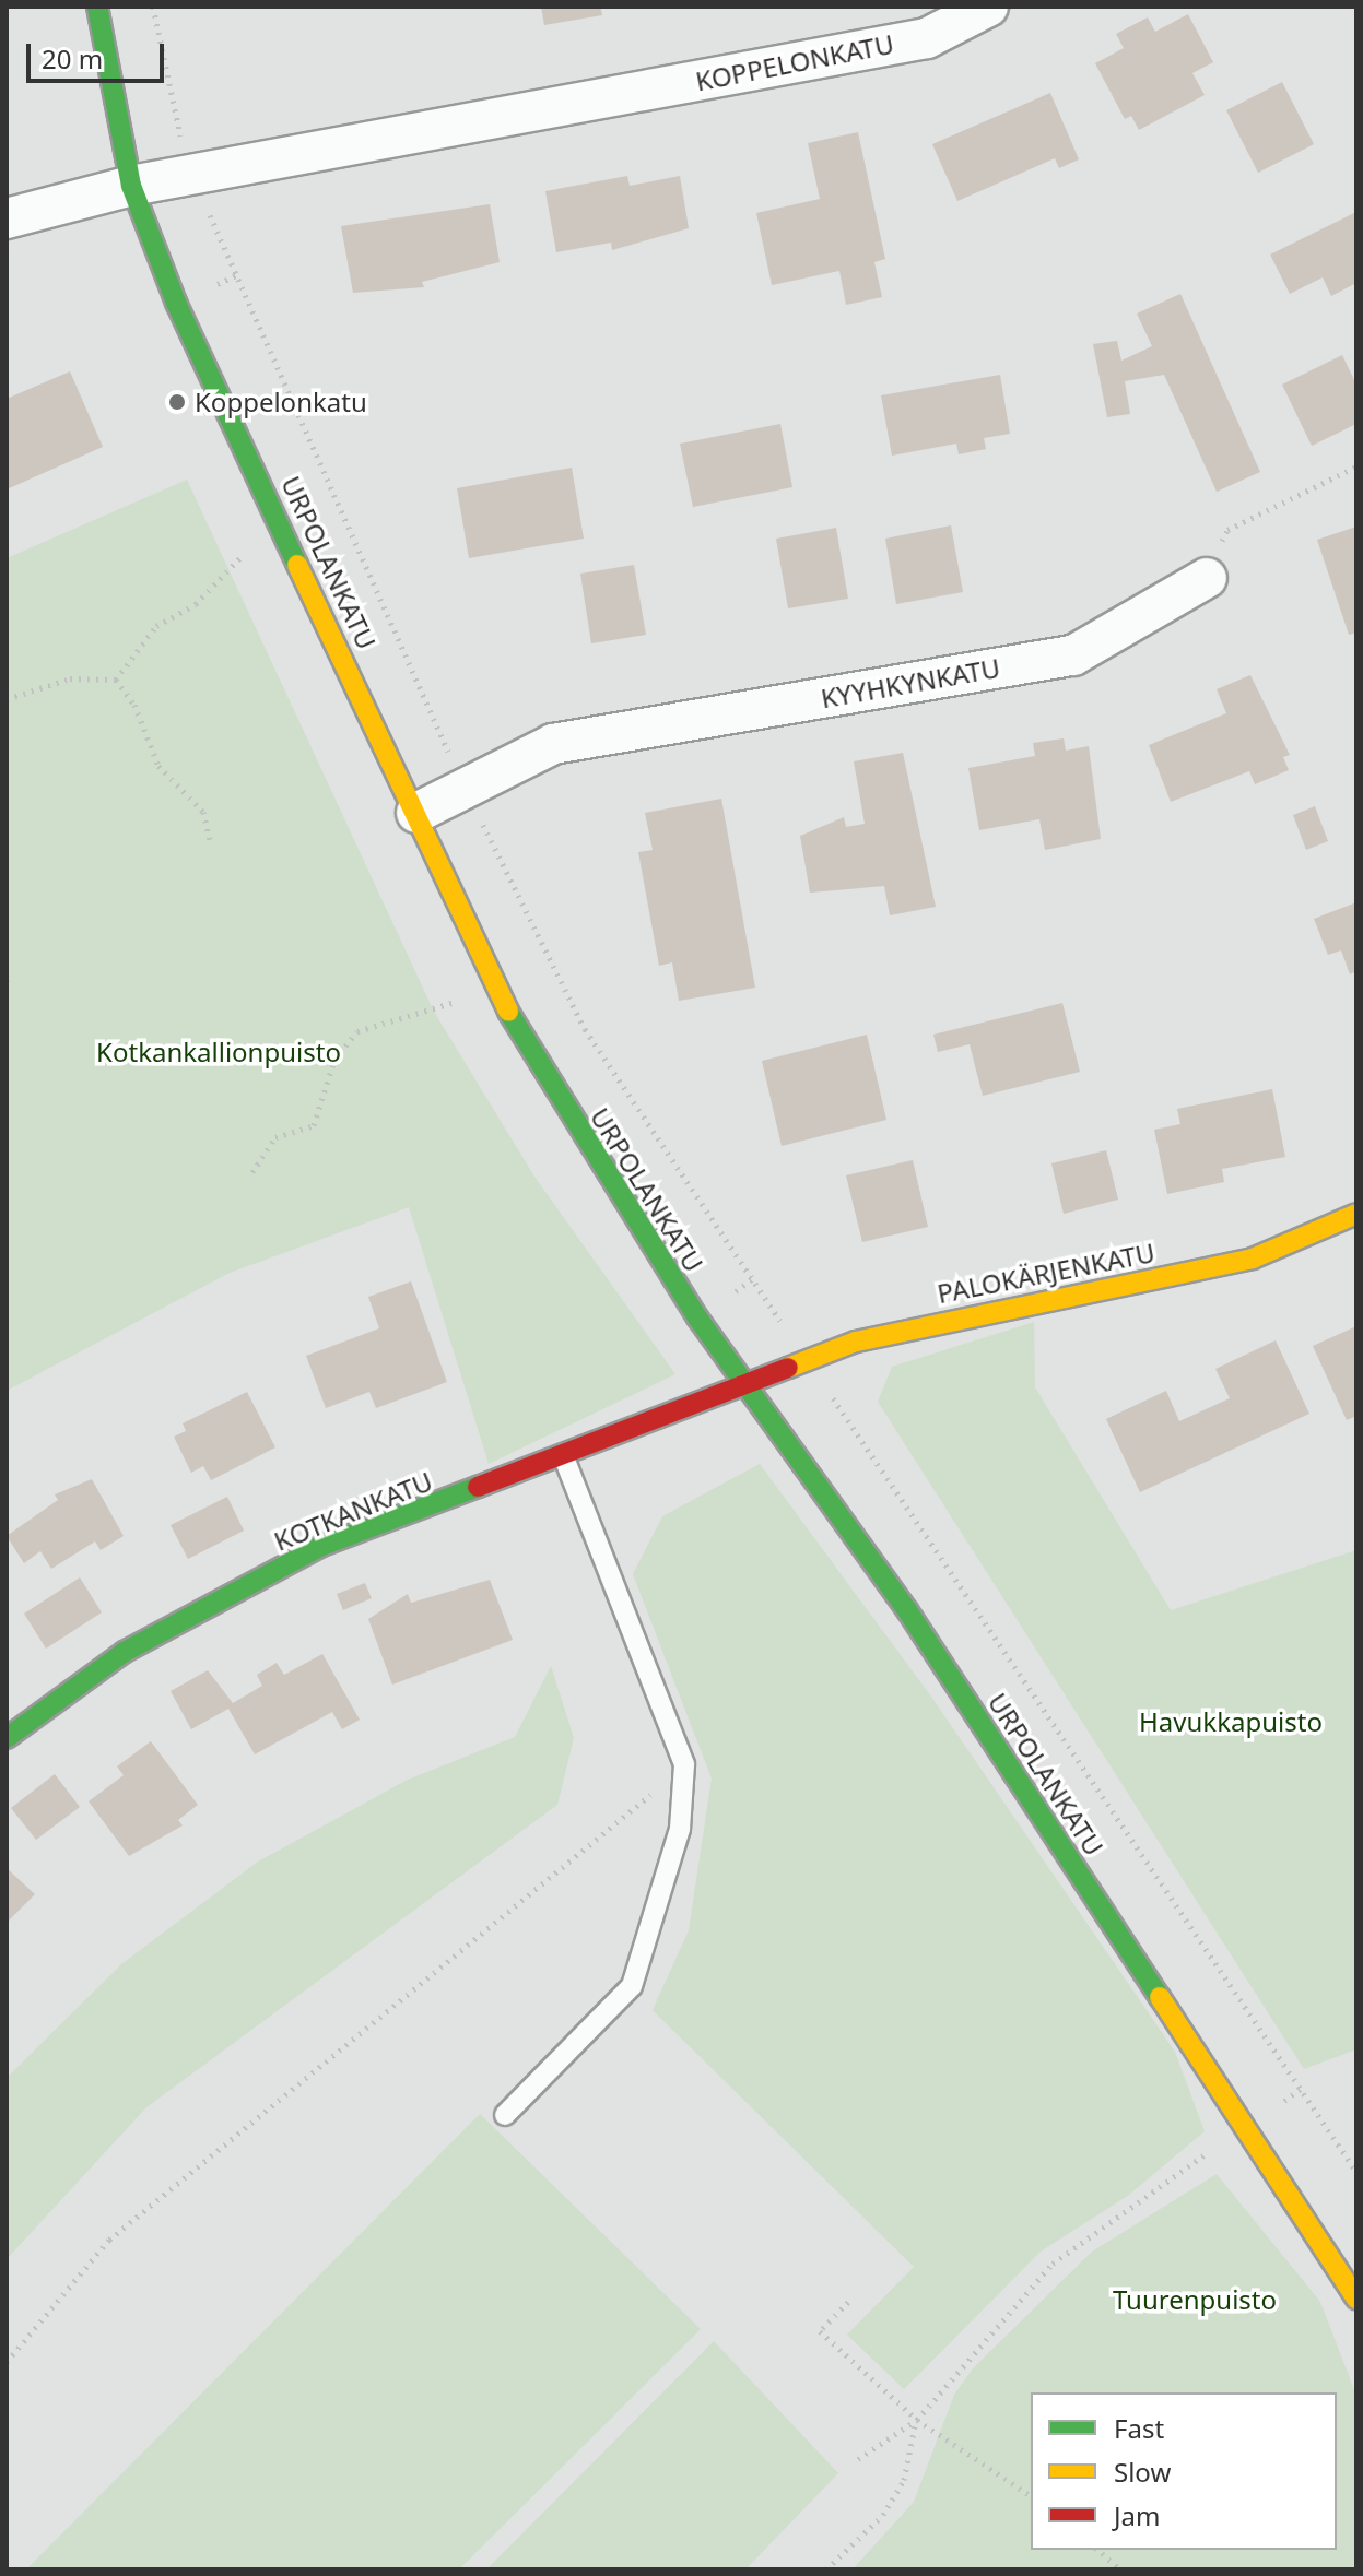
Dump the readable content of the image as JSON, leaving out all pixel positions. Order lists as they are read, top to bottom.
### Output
{
  "streets": {
    "main road": ["URPOLANKATU", "PALOKÄRJENKATU", "KOTKANKATU"],
    "street": ["KOPPELONKATU", "KYYHKYNKATU"]
  },
  "crossings": [
    ["KOPPELONKATU", "URPOLANKATU"],
    ["URPOLANKATU", "KYYHKYNKATU"],
    ["URPOLANKATU", "PALOKÄRJENKATU"],
    ["URPOLANKATU", "KOTKANKATU"],
    ["PALOKÄRJENKATU", "KOTKANKATU"]
  ],
  "parks": ["Kotkankallionpuisto", "Havukkapuisto", "Tuurenpuisto"],
  "places": ["Koppelonkatu"],
  "legend": ["Fast", "Slow", "Jam"],
  "scale_bar": "20 m"
}
